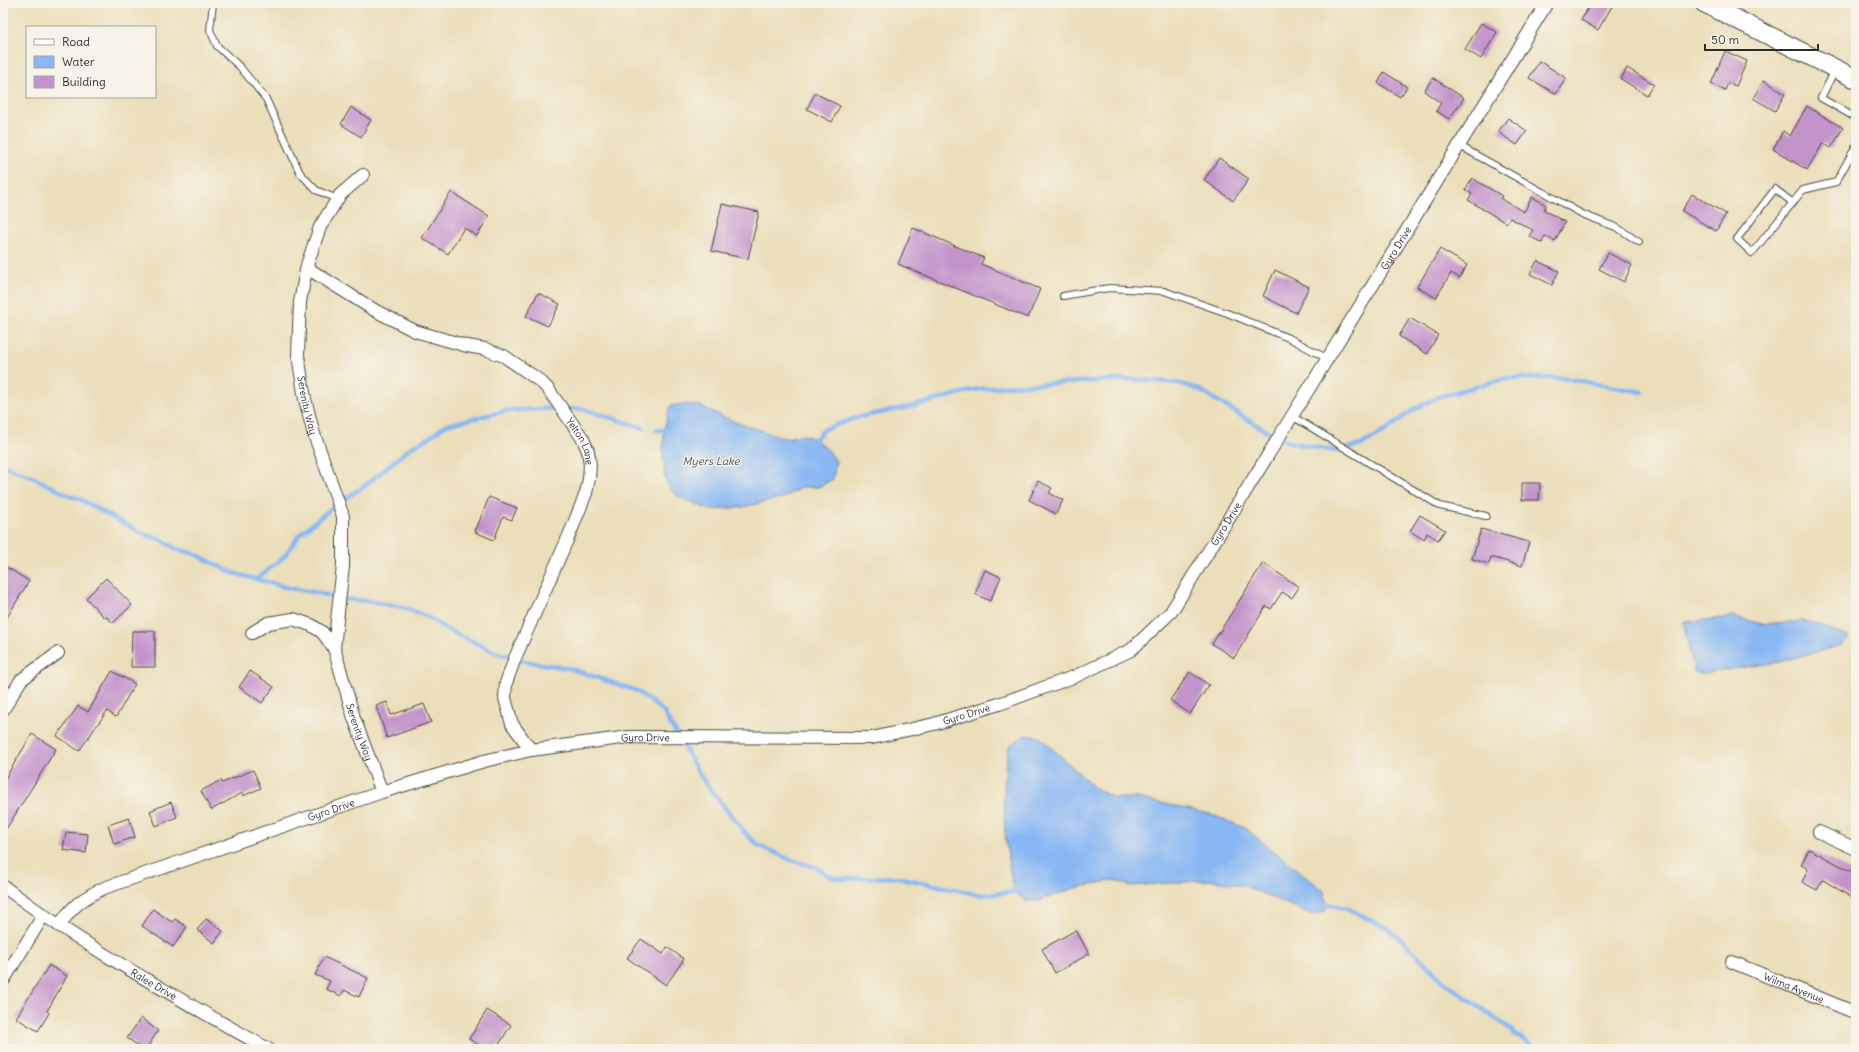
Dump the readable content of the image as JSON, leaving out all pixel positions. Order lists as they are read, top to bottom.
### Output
{
  "streets": {
    "street": [
      "Gyro Drive",
      "Serenity Way",
      "Yelton Lane",
      "Ralee Drive",
      "Wilma Avenue"
    ]
  },
  "crossings": [
    ["Gyro Drive", "Serenity Way"],
    ["Gyro Drive", "Yelton Lane"],
    ["Gyro Drive", "Ralee Drive"],
    ["Serenity Way", "Yelton Lane"]
  ],
  "water": ["Myers Lake"],
  "legend": ["Road", "Water", "Building"],
  "scale_bar": "50 m"
}
